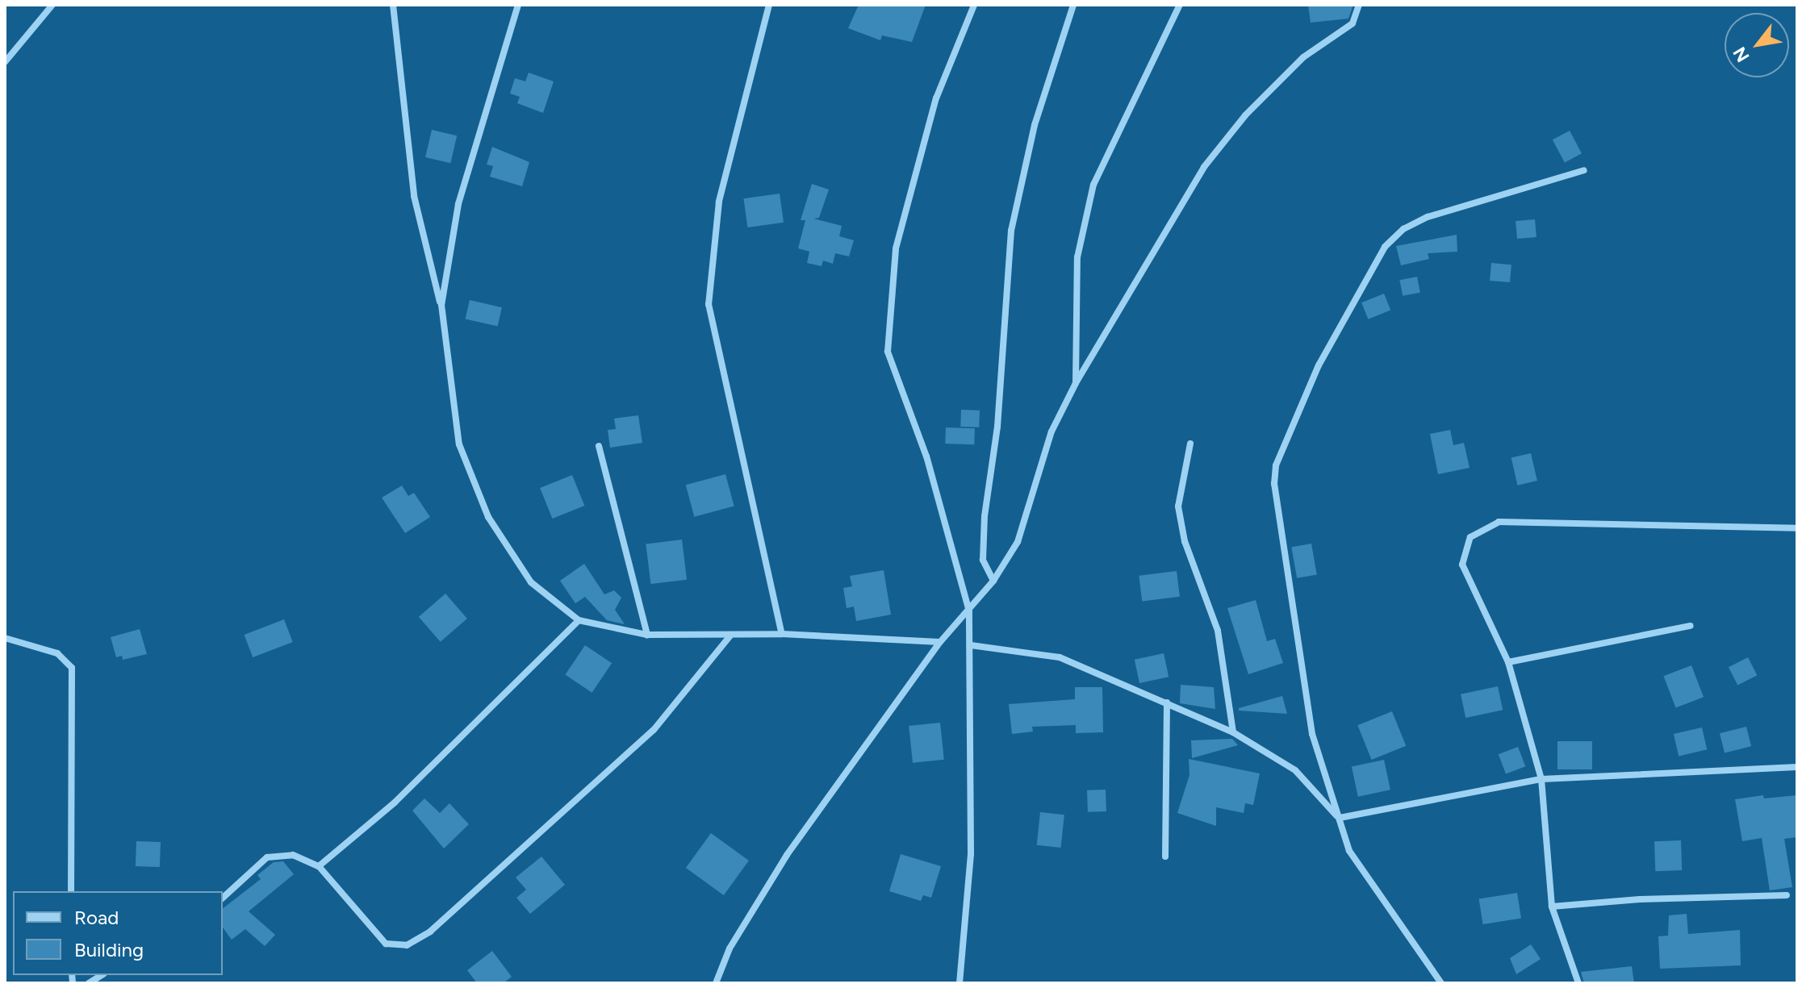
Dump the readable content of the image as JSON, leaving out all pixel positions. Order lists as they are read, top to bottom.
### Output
{
  "legend": ["Road", "Building"],
  "north": "bottom left"
}
